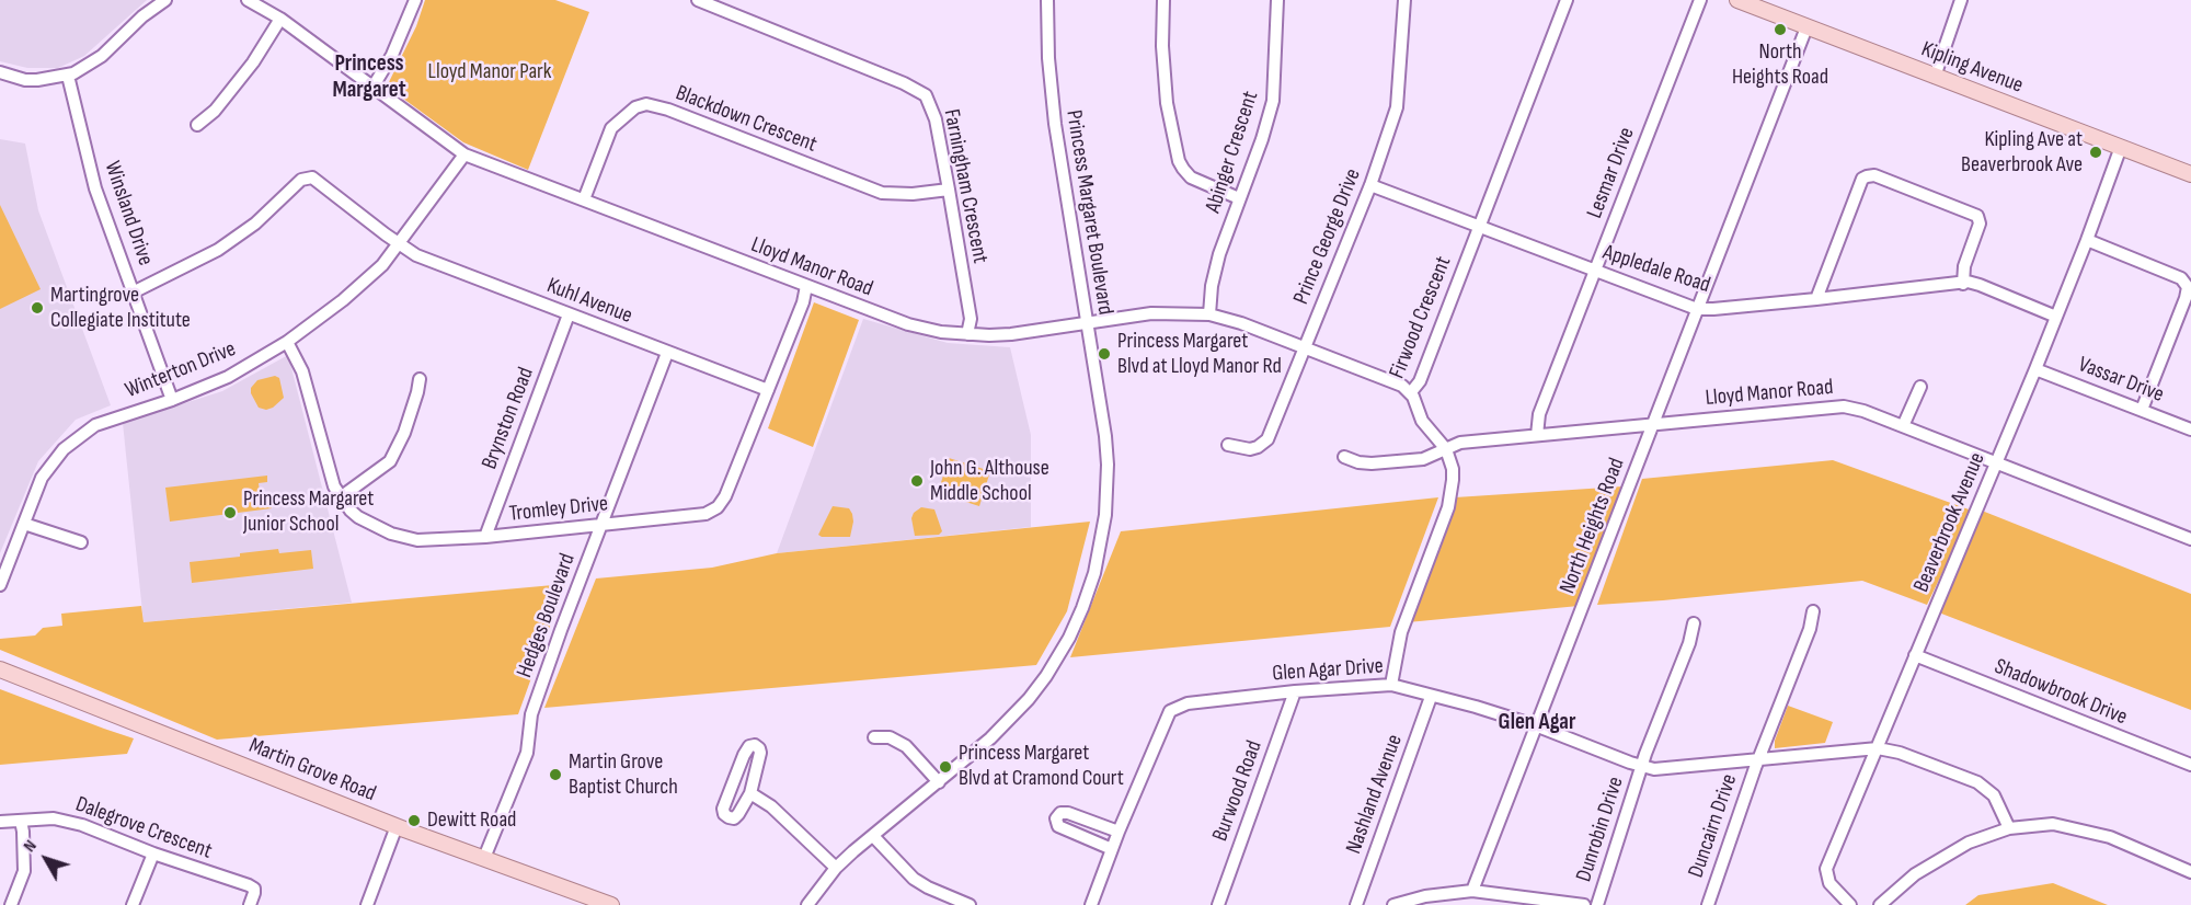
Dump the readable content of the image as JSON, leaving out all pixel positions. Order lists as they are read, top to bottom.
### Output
{
  "streets": {
    "main road": ["Kipling Avenue", "Martin Grove Road"],
    "street": [
      "Blackdown Crescent",
      "Abinger Crescent",
      "Lesmar Drive",
      "Farningham Crescent",
      "Princess Margaret Boulevard",
      "Winsland Drive",
      "Prince George Drive",
      "Lloyd Manor Road",
      "Appledale Road",
      "Kuhl Avenue",
      "Firwood Crescent",
      "Winterton Drive",
      "Vassar Drive",
      "Brynston Road",
      "Tromley Drive",
      "Beaverbrook Avenue",
      "North Heights Road",
      "Hedges Boulevard",
      "Glen Agar Drive",
      "Shadowbrook Drive",
      "Burwood Road",
      "Nashland Avenue",
      "Duncairn Drive",
      "Dalegrove Crescent",
      "Dunrobin Drive"
    ]
  },
  "crossings": [
    ["Kipling Avenue", "Beaverbrook Avenue"],
    ["Kipling Avenue", "North Heights Road"],
    ["Blackdown Crescent", "Farningham Crescent"],
    ["Blackdown Crescent", "Lloyd Manor Road"],
    ["Abinger Crescent", "Lloyd Manor Road"],
    ["Lesmar Drive", "Lloyd Manor Road"],
    ["Lesmar Drive", "Appledale Road"],
    ["Farningham Crescent", "Lloyd Manor Road"],
    ["Princess Margaret Boulevard", "Lloyd Manor Road"],
    ["Winsland Drive", "Kuhl Avenue"],
    ["Winsland Drive", "Winterton Drive"],
    ["Prince George Drive", "Lloyd Manor Road"],
    ["Prince George Drive", "Appledale Road"],
    ["Lloyd Manor Road", "Firwood Crescent"],
    ["Lloyd Manor Road", "Winterton Drive"],
    ["Lloyd Manor Road", "Tromley Drive"],
    ["Lloyd Manor Road", "Beaverbrook Avenue"],
    ["Lloyd Manor Road", "North Heights Road"],
    ["Appledale Road", "Firwood Crescent"],
    ["Appledale Road", "Beaverbrook Avenue"],
    ["Appledale Road", "North Heights Road"],
    ["Kuhl Avenue", "Winterton Drive"],
    ["Kuhl Avenue", "Brynston Road"],
    ["Kuhl Avenue", "Tromley Drive"],
    ["Kuhl Avenue", "Hedges Boulevard"],
    ["Winterton Drive", "Tromley Drive"],
    ["Vassar Drive", "Beaverbrook Avenue"],
    ["Brynston Road", "Tromley Drive"],
    ["Tromley Drive", "Hedges Boulevard"],
    ["Beaverbrook Avenue", "Glen Agar Drive"],
    ["Beaverbrook Avenue", "Shadowbrook Drive"],
    ["North Heights Road", "Glen Agar Drive"],
    ["Hedges Boulevard", "Martin Grove Road"],
    ["Glen Agar Drive", "Burwood Road"],
    ["Glen Agar Drive", "Nashland Avenue"],
    ["Glen Agar Drive", "Duncairn Drive"],
    ["Glen Agar Drive", "Dunrobin Drive"]
  ],
  "districts": ["Princess Margaret", "Glen Agar"],
  "parks": ["Lloyd Manor Park"],
  "places": [
    "North Heights Road",
    "Kipling Ave at Beaverbrook Ave",
    "Martingrove Collegiate Institute",
    "Princess Margaret Blvd at Lloyd Manor Rd",
    "John G. Althouse Middle School",
    "Princess Margaret Junior School",
    "Princess Margaret Blvd at Cramond Court",
    "Martin Grove Baptist Church",
    "Dewitt Road"
  ],
  "north": "top left"
}
